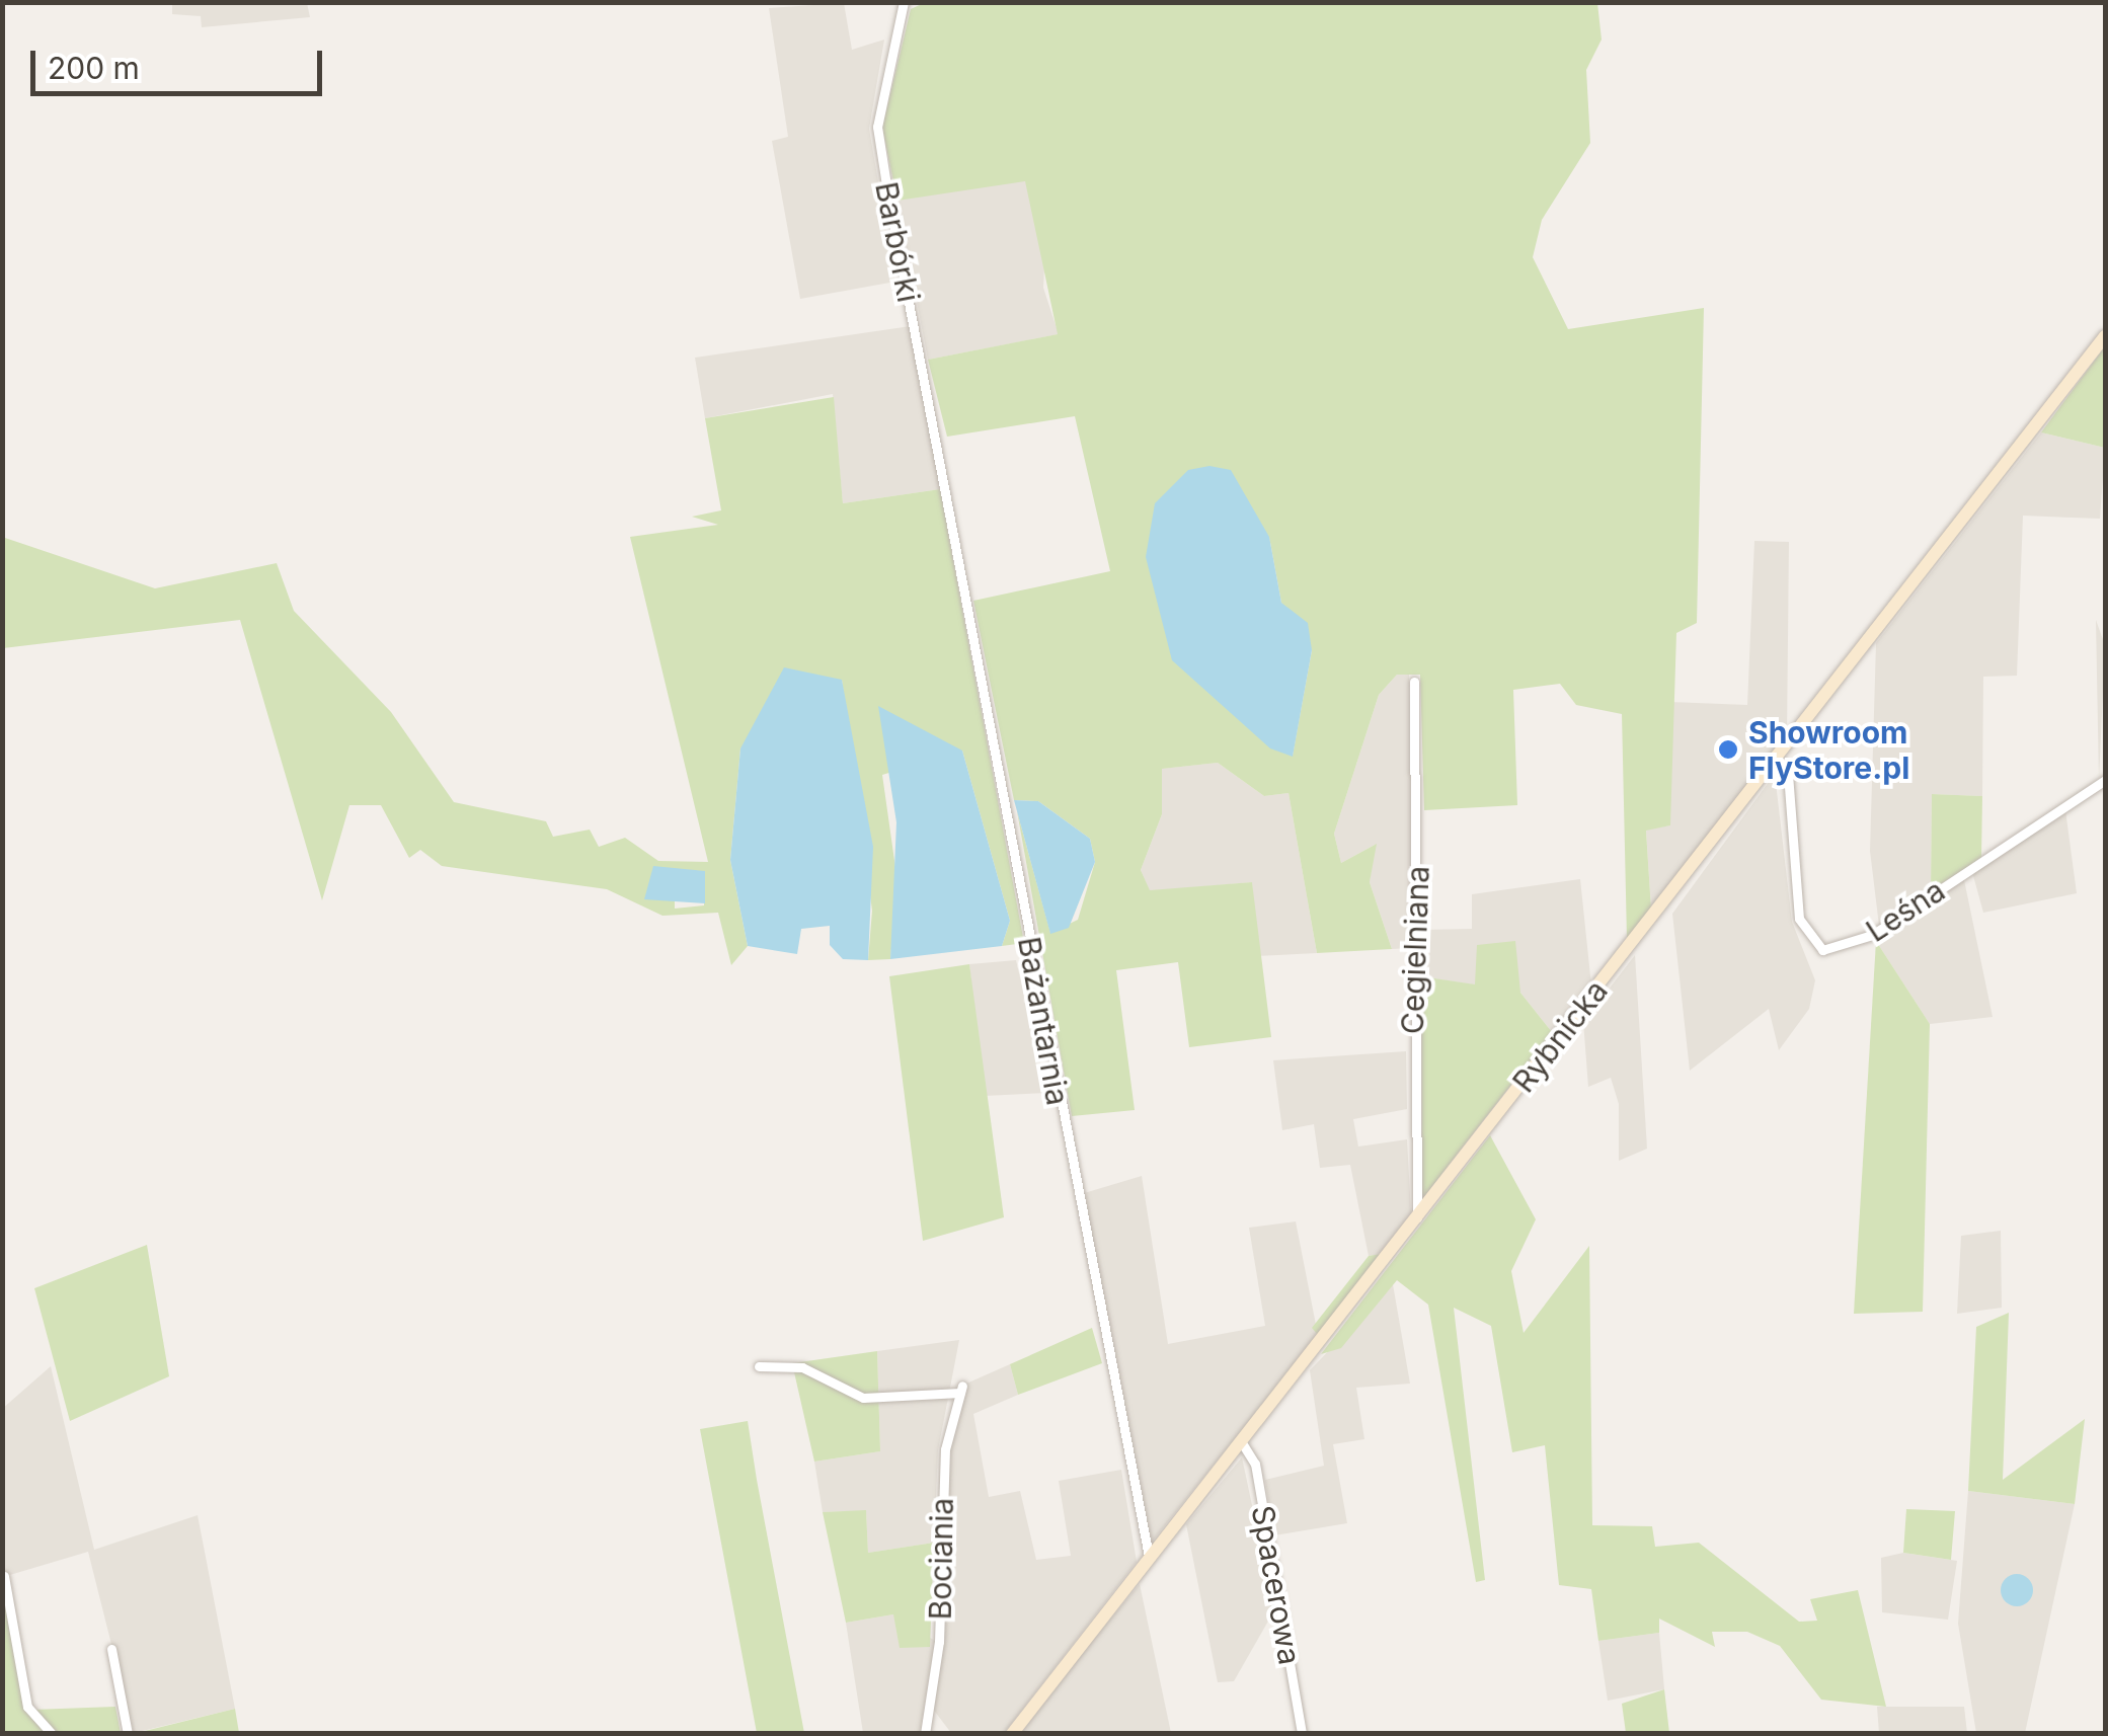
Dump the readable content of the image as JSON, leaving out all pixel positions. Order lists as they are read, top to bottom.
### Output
{
  "streets": {
    "main road": ["Rybnicka"],
    "street": [
      "Barbórki",
      "Leśna",
      "Cegielniana",
      "Bażantarnia",
      "Bociania",
      "Spacerowa"
    ]
  },
  "crossings": [
    ["Barbórki", "Bażantarnia"],
    ["Leśna", "Rybnicka"],
    ["Cegielniana", "Rybnicka"],
    ["Bażantarnia", "Rybnicka"],
    ["Rybnicka", "Spacerowa"]
  ],
  "places": ["Showroom FlyStore.pl"],
  "scale_bar": "200 m"
}
